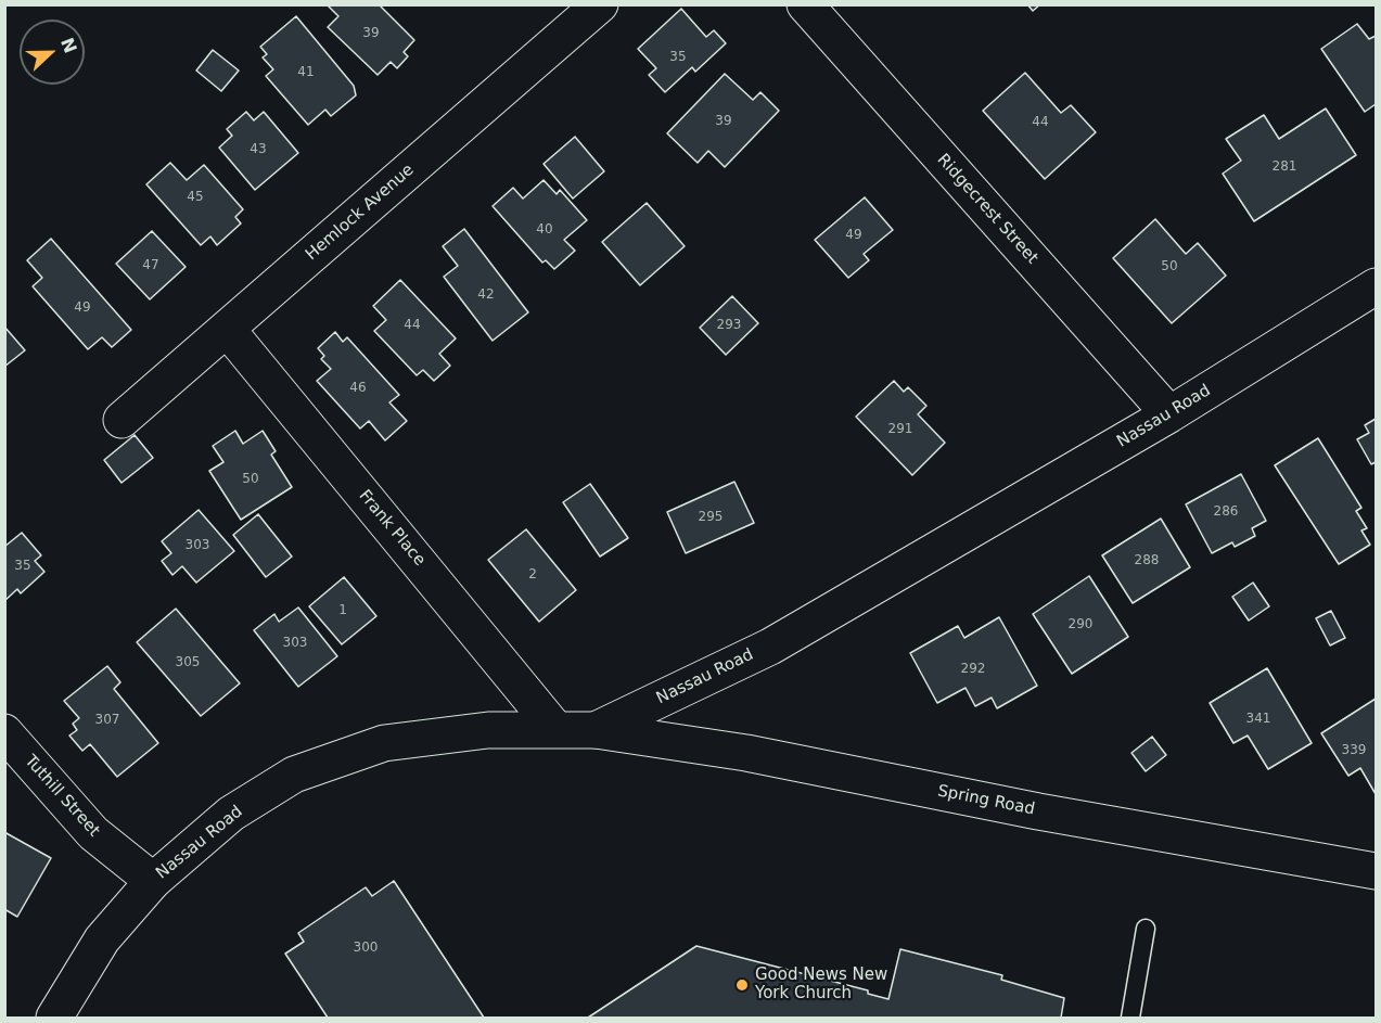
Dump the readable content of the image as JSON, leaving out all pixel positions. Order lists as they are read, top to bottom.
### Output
{
  "streets": {
    "street": [
      "Ridgecrest Street",
      "Hemlock Avenue",
      "Nassau Road",
      "Frank Place",
      "Tuthill Street",
      "Spring Road"
    ]
  },
  "crossings": [
    ["Ridgecrest Street", "Nassau Road"],
    ["Hemlock Avenue", "Frank Place"],
    ["Nassau Road", "Frank Place"],
    ["Nassau Road", "Tuthill Street"],
    ["Nassau Road", "Spring Road"]
  ],
  "places": ["Good News New York Church"],
  "house_numbers": [
    "39",
    "35",
    "41",
    "39",
    "44",
    "43",
    "281",
    "45",
    "40",
    "49",
    "47",
    "50",
    "42",
    "49",
    "44",
    "293",
    "46",
    "291",
    "50",
    "286",
    "295",
    "303",
    "288",
    "35",
    "2",
    "1",
    "290",
    "303",
    "305",
    "292",
    "341",
    "307",
    "339",
    "300"
  ],
  "north": "right"
}
